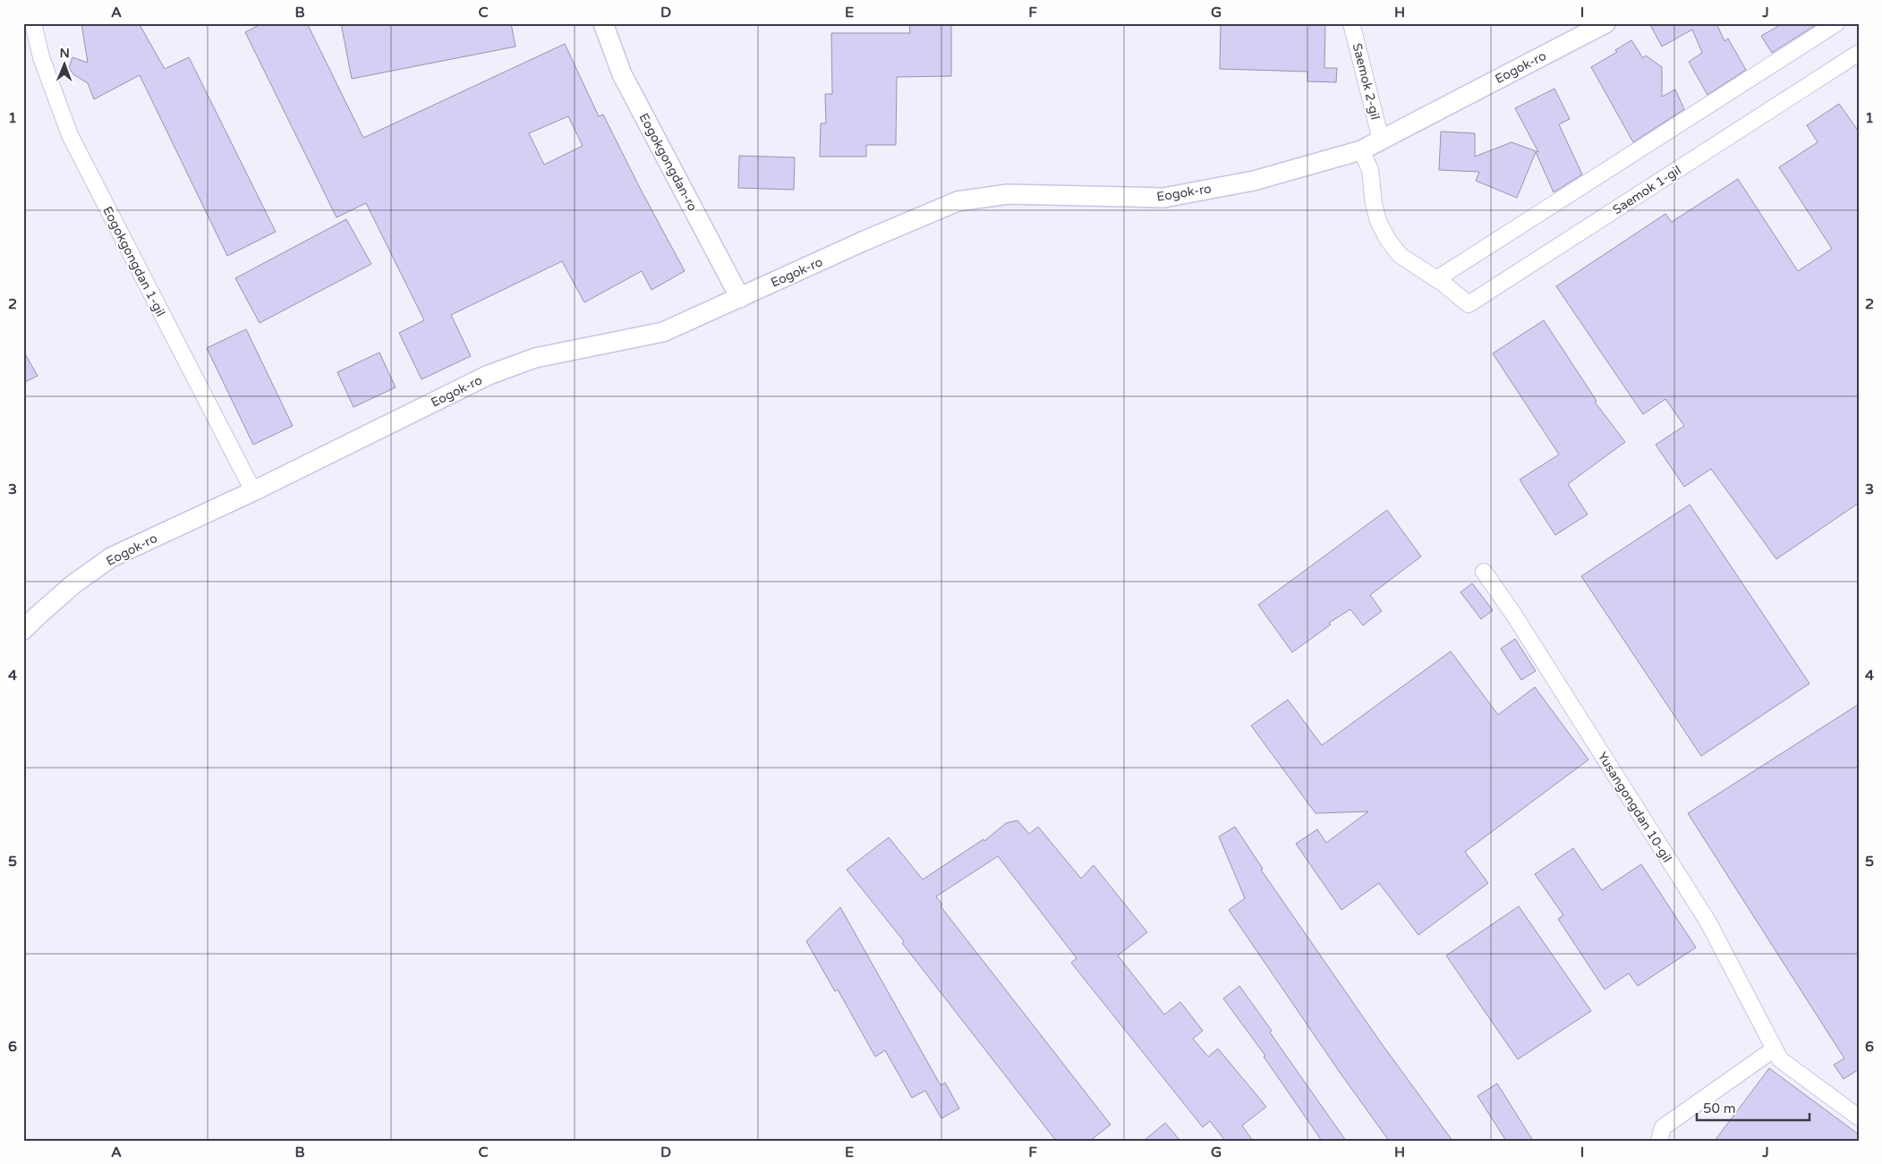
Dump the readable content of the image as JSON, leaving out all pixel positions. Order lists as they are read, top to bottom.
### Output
{
  "streets": {
    "street": [
      "Eogok-ro",
      "Saemok 2-gil",
      "Eogokgongdan-ro",
      "Saemok 1-gil",
      "Eogokgongdan 1-gil",
      "Yusangongdan 10-gil"
    ]
  },
  "crossings": [
    ["Eogok-ro", "Saemok 2-gil"],
    ["Eogok-ro", "Eogokgongdan-ro"],
    ["Eogok-ro", "Saemok 1-gil"],
    ["Eogok-ro", "Eogokgongdan 1-gil"]
  ],
  "scale_bar": "50 m",
  "north": "top",
  "grid": {
    "columns": [
      "A",
      "B",
      "C",
      "D",
      "E",
      "F",
      "G",
      "H",
      "I",
      "J"
    ],
    "rows": [
      "1",
      "2",
      "3",
      "4",
      "5",
      "6"
    ]
  }
}
